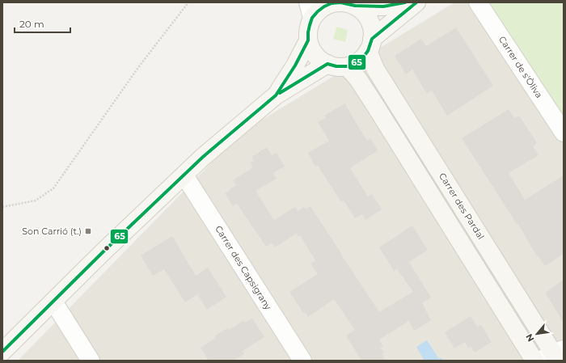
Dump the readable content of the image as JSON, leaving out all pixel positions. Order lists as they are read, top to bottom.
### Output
{
  "streets": {
    "main road": ["Carrer des Pardal"],
    "street": ["Carrer de s'Òliva", "Carrer des Capsigrany"]
  },
  "places": {
    "transit": ["Son Carrió (t.)"]
  },
  "lines": ["transit line 65"],
  "scale_bar": "20 m",
  "north": "bottom left"
}
